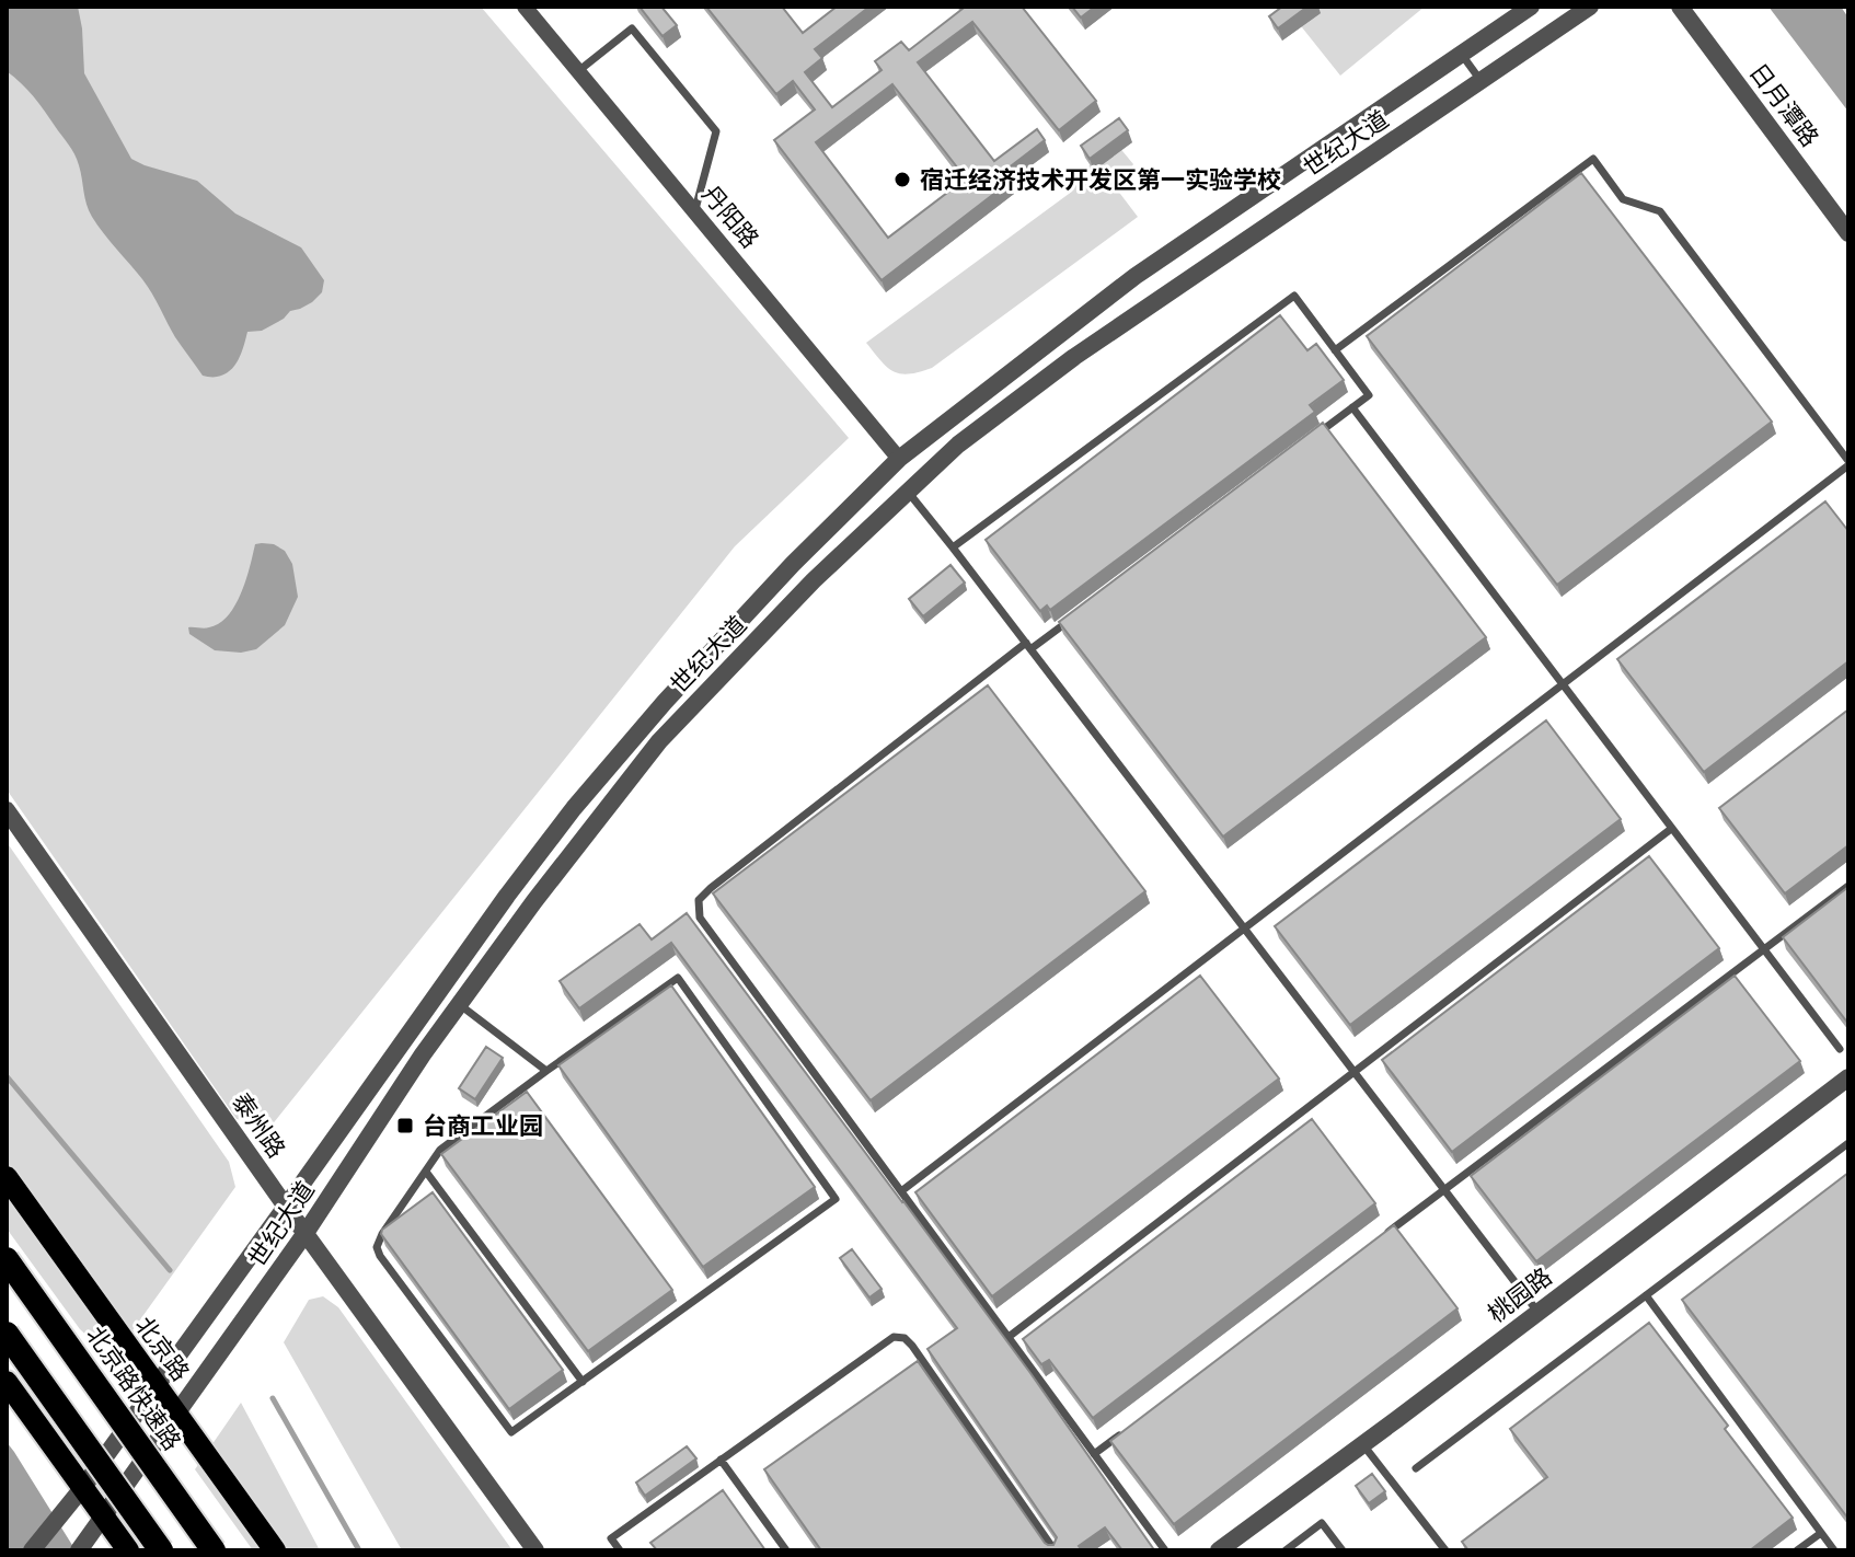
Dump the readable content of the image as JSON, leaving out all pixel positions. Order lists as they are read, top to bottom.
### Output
{
  "streets": {
    "highway": ["北京路快速路"],
    "main road": ["北京路"],
    "street": [
      "日月潭路",
      "世纪大道",
      "丹阳路",
      "泰州路",
      "桃园路"
    ]
  },
  "crossings": [
    ["世纪大道", "丹阳路"],
    ["世纪大道", "泰州路"],
    ["世纪大道", "北京路"]
  ],
  "places": {
    "other": ["宿迁经济技术开发区第一实验学校"],
    "transit": ["台商工业园"]
  }
}
